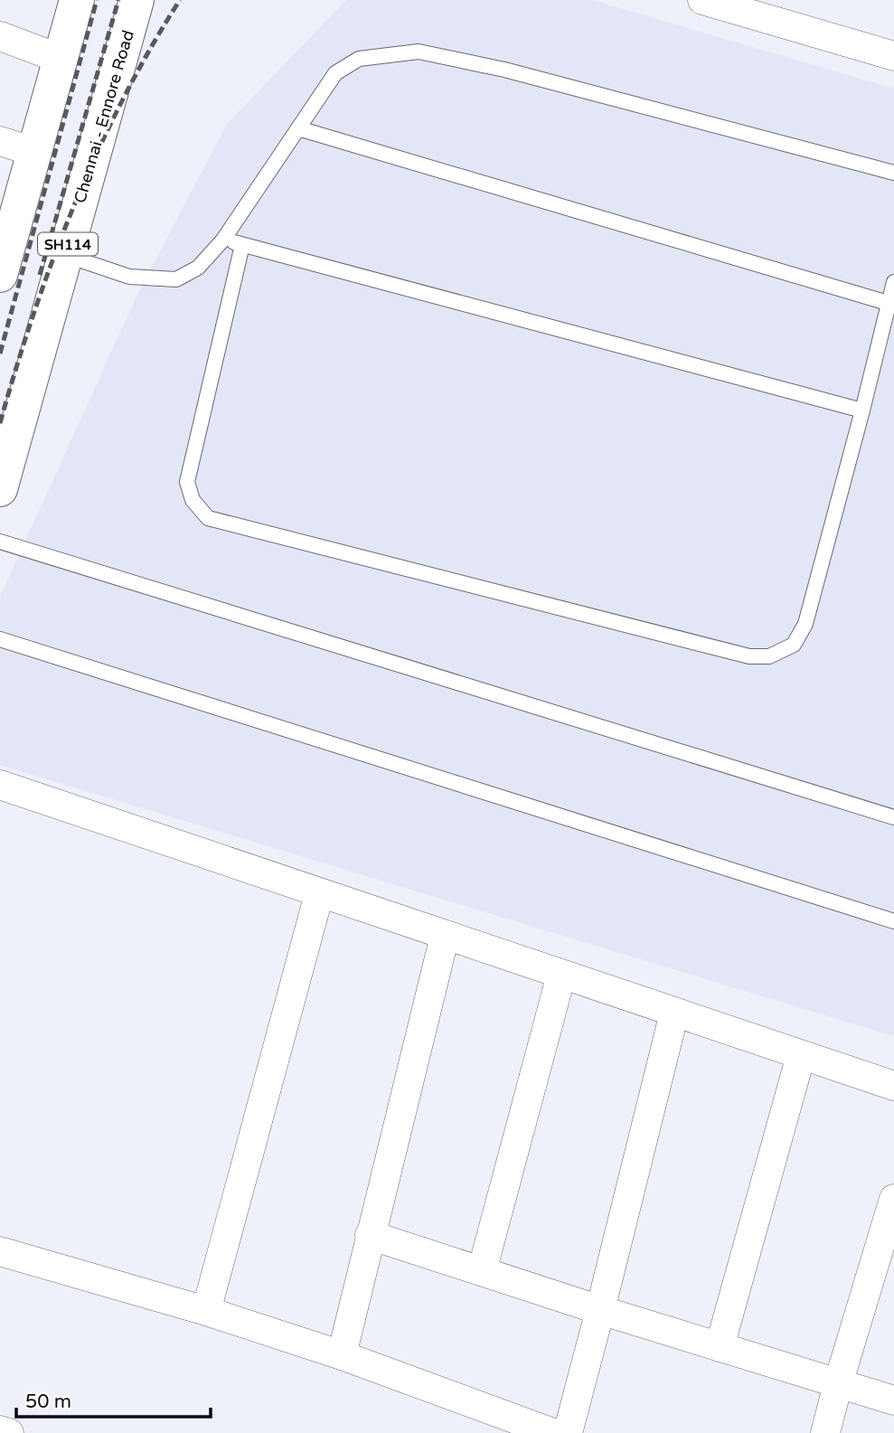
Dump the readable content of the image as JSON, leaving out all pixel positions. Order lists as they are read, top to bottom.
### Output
{
  "streets": {
    "main road": ["Chennai - Ennore Road", "SH114"]
  },
  "scale_bar": "50 m"
}
